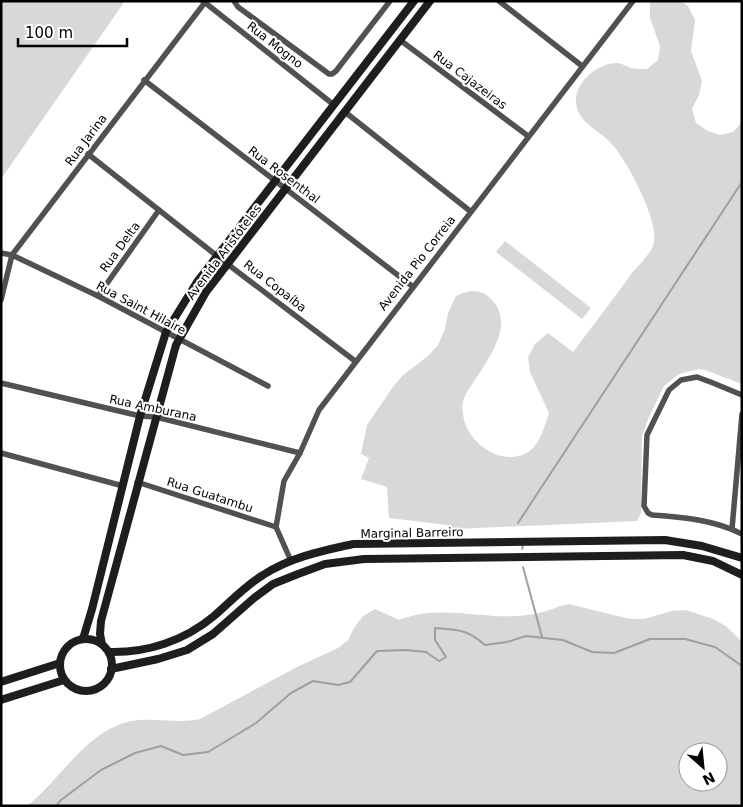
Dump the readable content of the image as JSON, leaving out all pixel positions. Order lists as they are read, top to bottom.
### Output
{
  "streets": {
    "street": [
      "Rua Mogno",
      "Rua Cajazeiras",
      "Rua Jarina",
      "Rua Rosenthal",
      "Rua Delta",
      "Avenida Aristóteles",
      "Avenida Pio Correia",
      "Rua Copaíba",
      "Rua Saint Hilaire",
      "Rua Amburana",
      "Rua Guatambu",
      "Marginal Barreiro"
    ]
  },
  "crossings": [
    ["Rua Mogno", "Rua Jarina"],
    ["Rua Mogno", "Avenida Aristóteles"],
    ["Rua Cajazeiras", "Avenida Aristóteles"],
    ["Rua Cajazeiras", "Avenida Pio Correia"],
    ["Rua Jarina", "Rua Rosenthal"],
    ["Rua Jarina", "Rua Copaíba"],
    ["Rua Jarina", "Rua Saint Hilaire"],
    ["Rua Rosenthal", "Avenida Aristóteles"],
    ["Rua Rosenthal", "Avenida Pio Correia"],
    ["Rua Delta", "Rua Copaíba"],
    ["Rua Delta", "Rua Saint Hilaire"],
    ["Avenida Aristóteles", "Rua Copaíba"],
    ["Avenida Aristóteles", "Rua Saint Hilaire"],
    ["Avenida Aristóteles", "Rua Amburana"],
    ["Avenida Aristóteles", "Rua Guatambu"],
    ["Avenida Aristóteles", "Marginal Barreiro"],
    ["Avenida Pio Correia", "Rua Copaíba"],
    ["Avenida Pio Correia", "Rua Amburana"],
    ["Avenida Pio Correia", "Rua Guatambu"]
  ],
  "scale_bar": "100 m",
  "north": "bottom right"
}
